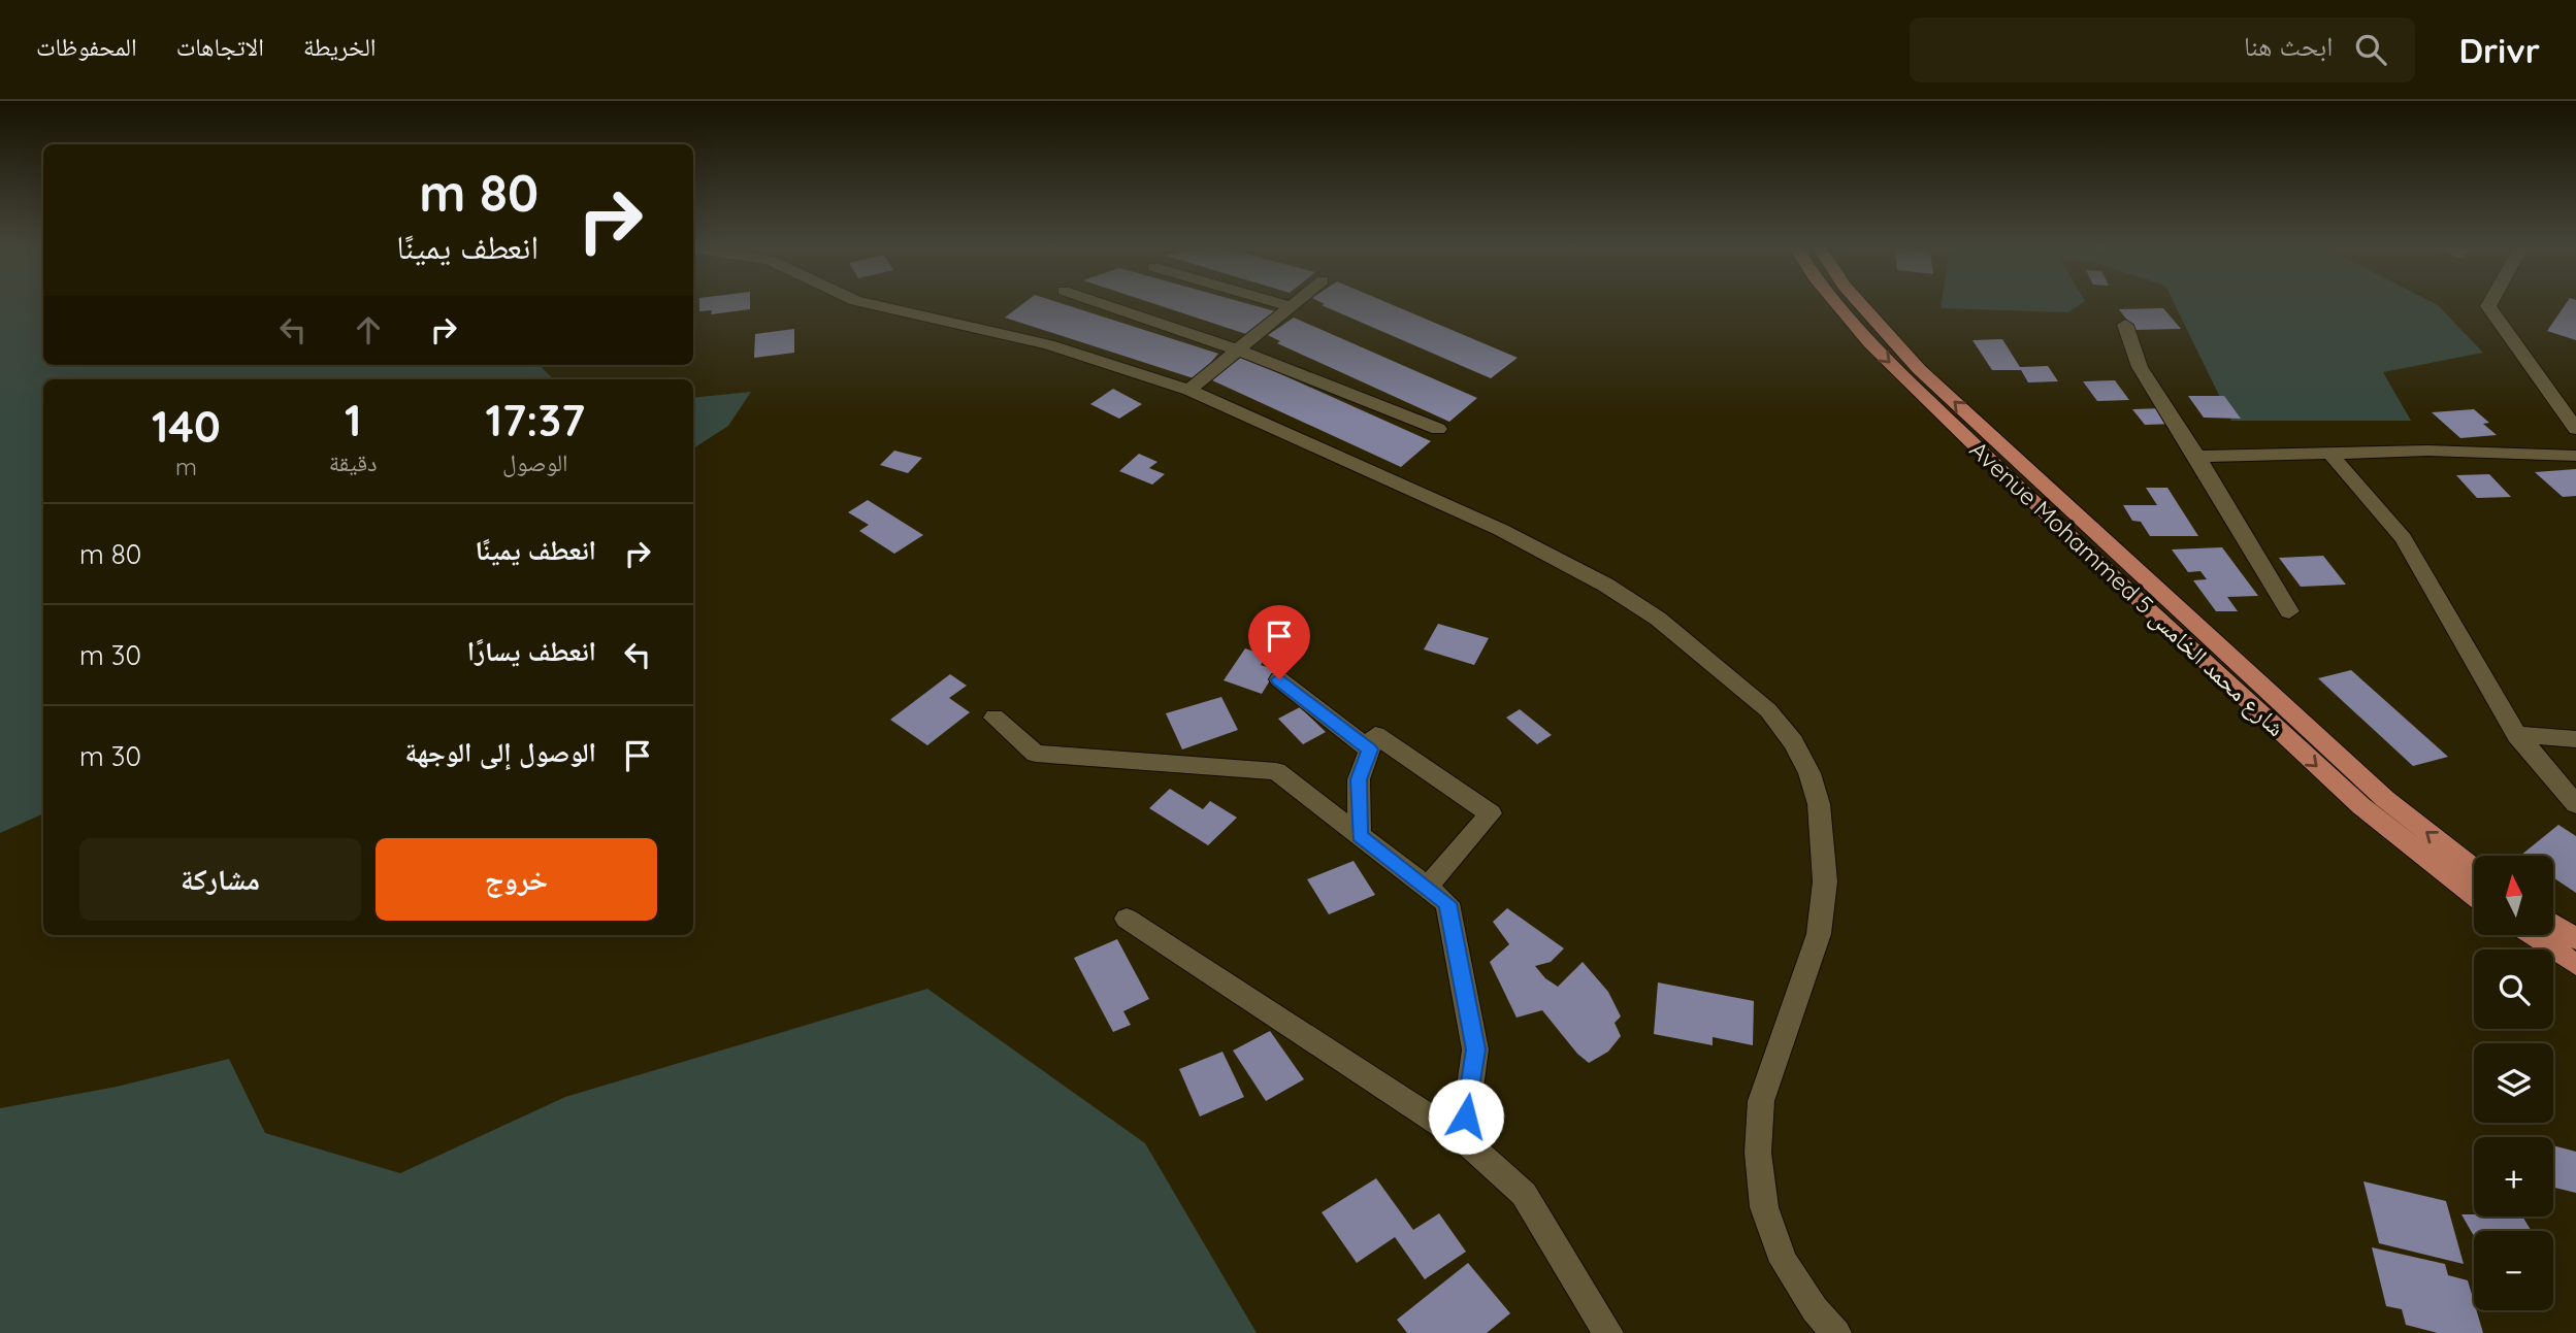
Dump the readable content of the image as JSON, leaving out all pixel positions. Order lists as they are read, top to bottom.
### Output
{
  "streets": {
    "main road": ["Avenue Mohammed 5 شارع محمد الخامس"]
  },
  "north": "top",
  "page": {
    "header": "Drivr",
    "search": "ابحث هنا",
    "nav": ["الخريطة", "الاتجاهات", "المحفوظات"],
    "turn": ["80 m", "انعطف يمينًا"],
    "eta": [
      "17:37",
      "الوصول",
      "1",
      "دقيقة",
      "140",
      "m"
    ],
    "list": [
      {
        "name": "انعطف يمينًا",
        "value": "80 m"
      },
      {
        "name": "انعطف يسارًا",
        "value": "30 m"
      },
      {
        "name": "الوصول إلى الوجهة",
        "value": "30 m"
      }
    ],
    "buttons": ["خروج", "مشاركة"],
    "map_buttons": ["+", "−"]
  }
}
